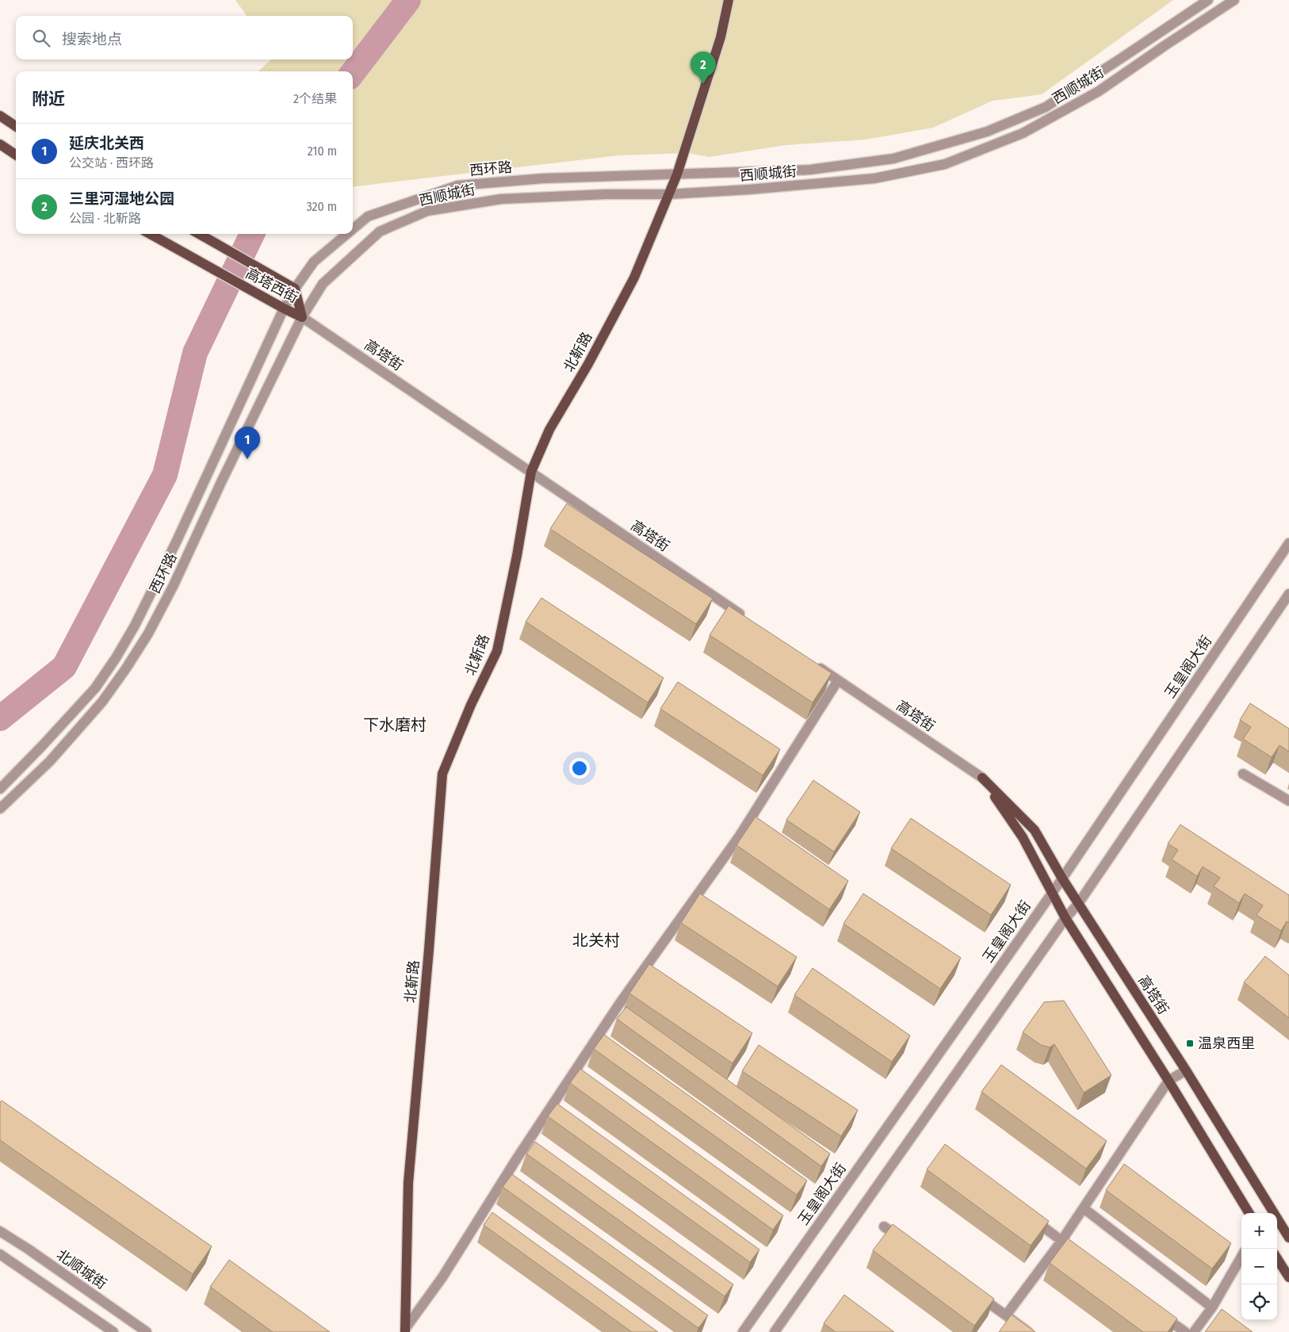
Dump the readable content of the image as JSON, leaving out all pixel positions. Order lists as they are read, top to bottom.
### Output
{
  "streets": {
    "main road": ["高塔西街", "北靳路", "高塔街"],
    "street": [
      "西顺城街",
      "西环路",
      "玉皇阁大街",
      "北顺城街"
    ]
  },
  "crossings": [
    ["西顺城街", "西环路"],
    ["西顺城街", "高塔西街"],
    ["西顺城街", "北靳路"],
    ["西顺城街", "高塔街"],
    ["西环路", "高塔西街"],
    ["西环路", "北靳路"],
    ["西环路", "高塔街"],
    ["高塔西街", "高塔街"],
    ["北靳路", "高塔街"],
    ["高塔街", "玉皇阁大街"]
  ],
  "districts": ["下水磨村", "北关村"],
  "places": {
    "transit": ["温泉西里"]
  },
  "page": {
    "search": "搜索地点",
    "pins": ["2", "1"],
    "heading": ["附近", "2个结果"],
    "list": [
      {
        "mark": "1",
        "name": "延庆北关西",
        "note": "公交站 · 西环路",
        "value": "210 m"
      },
      {
        "mark": "2",
        "name": "三里河湿地公园",
        "note": "公园 · 北靳路",
        "value": "320 m"
      }
    ],
    "map_buttons": ["+", "−"]
  }
}
